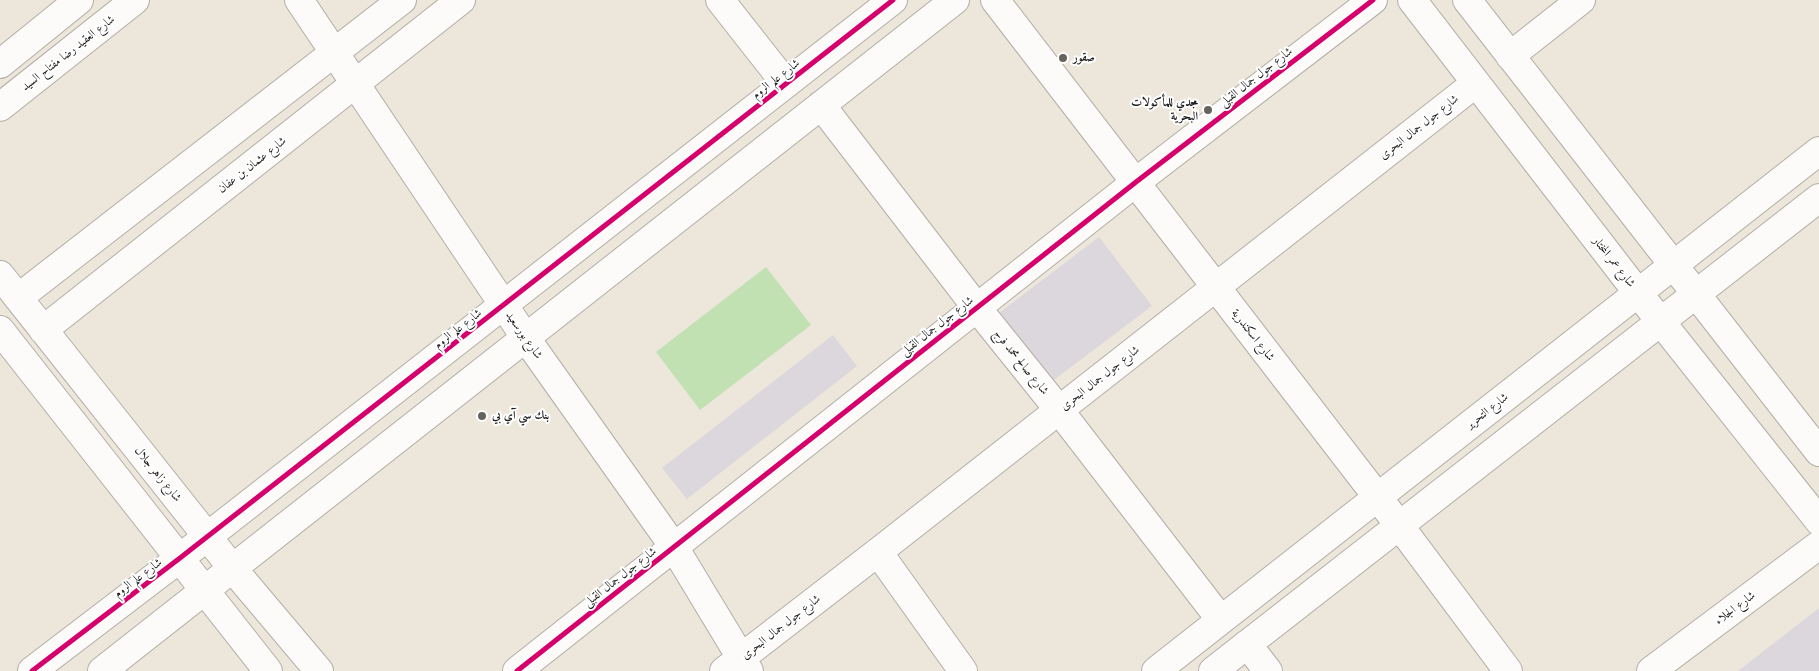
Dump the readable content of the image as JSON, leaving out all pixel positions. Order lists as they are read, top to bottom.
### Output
{
  "streets": {
    "street": [
      "شارع العقيد رضا مفتاح السيد",
      "شارع جول جمال القبلى",
      "شارع علم الروم",
      "شارع جول جمال البحرى",
      "شارع عثمان بن عفان",
      "شارع عمر المختار",
      "شارع بورسعيد",
      "شارع اسكندرية",
      "شارع صالح محمد فرج",
      "شارع التحرير",
      "شارع زاهر جلال",
      "شارع الجلاء"
    ]
  },
  "crossings": [
    ["شارع جول جمال القبلى", "شارع بورسعيد"],
    ["شارع جول جمال القبلى", "شارع اسكندرية"],
    ["شارع جول جمال القبلى", "شارع صالح محمد فرج"],
    ["شارع علم الروم", "شارع بورسعيد"],
    ["شارع علم الروم", "شارع زاهر جلال"],
    ["شارع جول جمال البحرى", "شارع عمر المختار"],
    ["شارع جول جمال البحرى", "شارع بورسعيد"],
    ["شارع جول جمال البحرى", "شارع اسكندرية"],
    ["شارع جول جمال البحرى", "شارع صالح محمد فرج"],
    ["شارع عثمان بن عفان", "شارع بورسعيد"],
    ["شارع عثمان بن عفان", "شارع زاهر جلال"],
    ["شارع عمر المختار", "شارع التحرير"],
    ["شارع اسكندرية", "شارع التحرير"],
    ["شارع صالح محمد فرج", "شارع التحرير"]
  ],
  "places": ["صقور", "مجدي للمأكولات البحرية", "بنك سي آي بي"]
}
